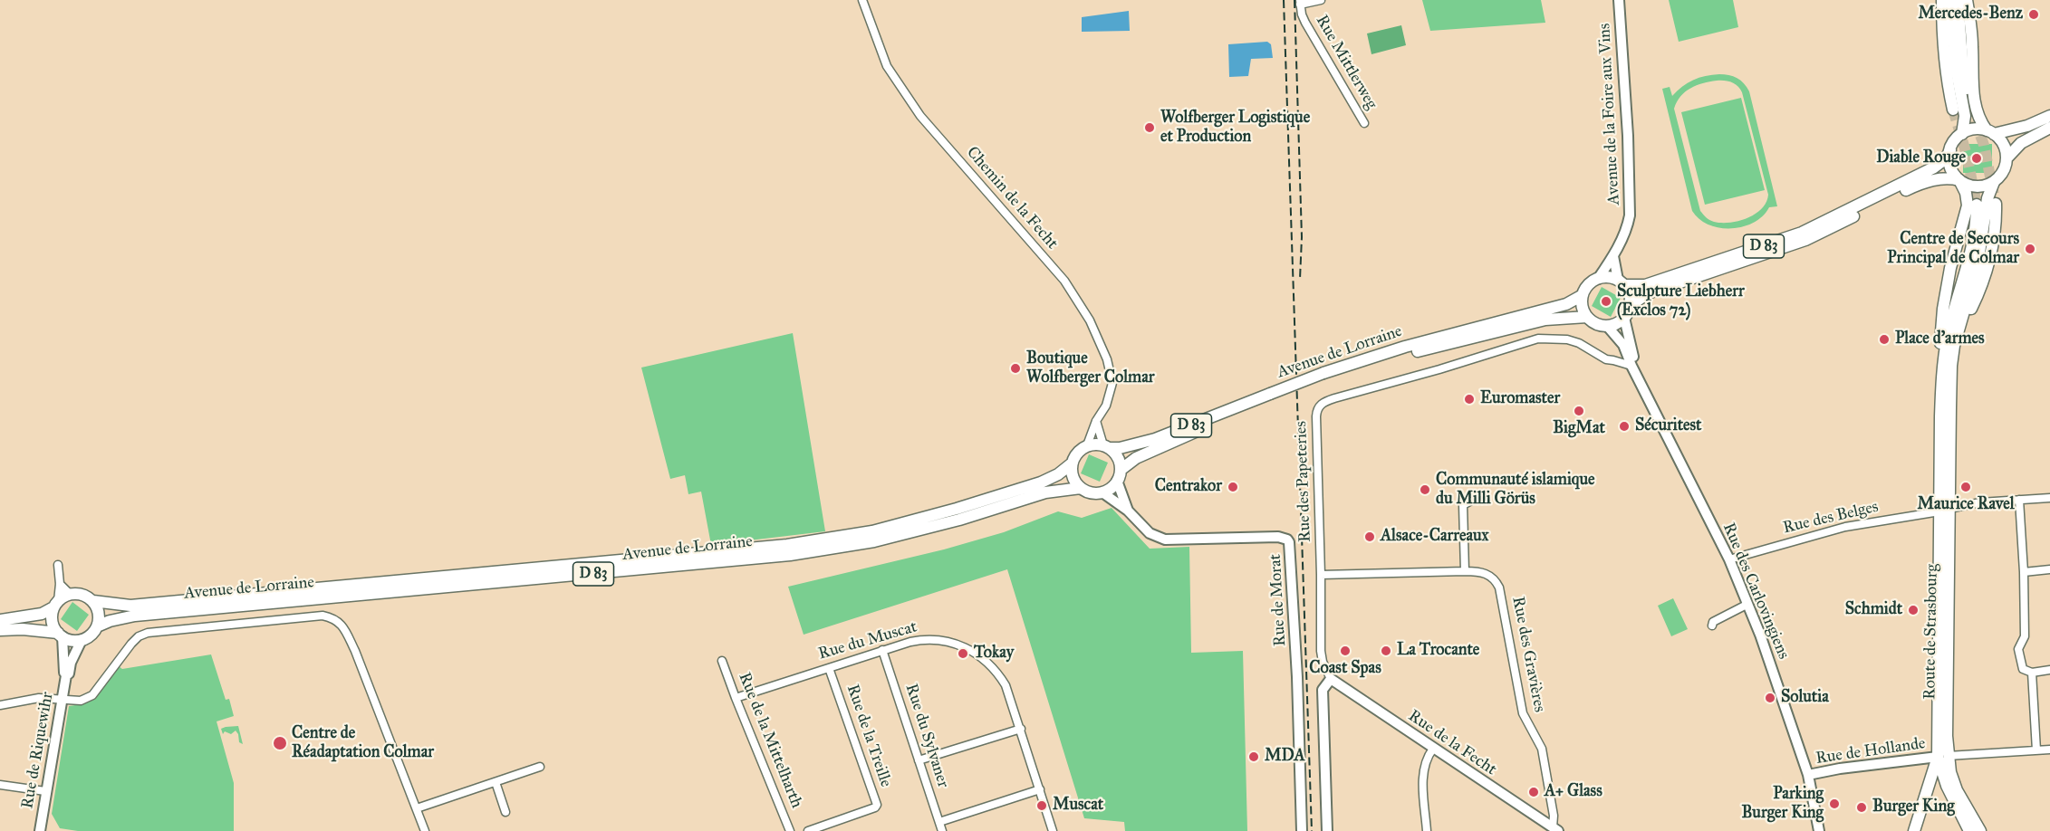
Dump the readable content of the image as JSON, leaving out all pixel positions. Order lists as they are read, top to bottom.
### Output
{
  "streets": {
    "main road": ["D 83", "Avenue de Lorraine", "Route de Strasbourg"],
    "street": [
      "Rue Mittlerweg",
      "Avenue de la Foire aux Vins",
      "Chemin de la Fecht",
      "Rue des Papeteries",
      "Rue des Belges",
      "Rue des Carlovingiens",
      "Rue de Morat",
      "Rue du Muscat",
      "Rue des Gravières",
      "Rue de la Treille",
      "Rue du Sylvaner",
      "Rue de la Mittelharth",
      "Rue de la Fecht",
      "Rue de Riquewihr",
      "Rue de Hollande"
    ]
  },
  "crossings": [
    ["Avenue de la Foire aux Vins", "D 83"],
    ["Avenue de la Foire aux Vins", "Avenue de Lorraine"],
    ["Avenue de la Foire aux Vins", "Rue des Carlovingiens"],
    ["Chemin de la Fecht", "Avenue de Lorraine"],
    ["Chemin de la Fecht", "Rue de Morat"],
    ["D 83", "Avenue de Lorraine"],
    ["D 83", "Rue des Carlovingiens"],
    ["D 83", "Route de Strasbourg"],
    ["Avenue de Lorraine", "Rue des Carlovingiens"],
    ["Avenue de Lorraine", "Rue de Morat"],
    ["Avenue de Lorraine", "Rue de Riquewihr"],
    ["Rue des Papeteries", "Rue des Carlovingiens"],
    ["Rue des Papeteries", "Rue des Gravières"],
    ["Rue des Papeteries", "Rue de la Fecht"],
    ["Rue des Belges", "Rue des Carlovingiens"],
    ["Rue des Belges", "Route de Strasbourg"],
    ["Rue des Carlovingiens", "Rue de Hollande"],
    ["Route de Strasbourg", "Rue de Hollande"],
    ["Rue du Muscat", "Rue de la Treille"],
    ["Rue du Muscat", "Rue du Sylvaner"],
    ["Rue du Muscat", "Rue de la Mittelharth"],
    ["Rue des Gravières", "Rue de la Fecht"]
  ],
  "places": [
    "Mercedes-Benz",
    "Wolfberger Logistique et Production",
    "Diable Rouge",
    "Centre de Secours Principal de Colmar",
    "Sculpture Liebherr (Exclos 72)",
    "Place d'armes",
    "Boutique Wolfberger Colmar",
    "Euromaster",
    "BigMat",
    "Sécuritest",
    "Centrakor",
    "Maurice Ravel",
    "Communauté islamique du Milli Görüs",
    "Alsace-Carreaux",
    "Schmidt",
    "Coast Spas",
    "La Trocante",
    "Tokay",
    "Solutia",
    "Centre de Réadaptation Colmar",
    "MDA",
    "A+ Glass",
    "Parking Burger King",
    "Muscat",
    "Burger King"
  ]
}
